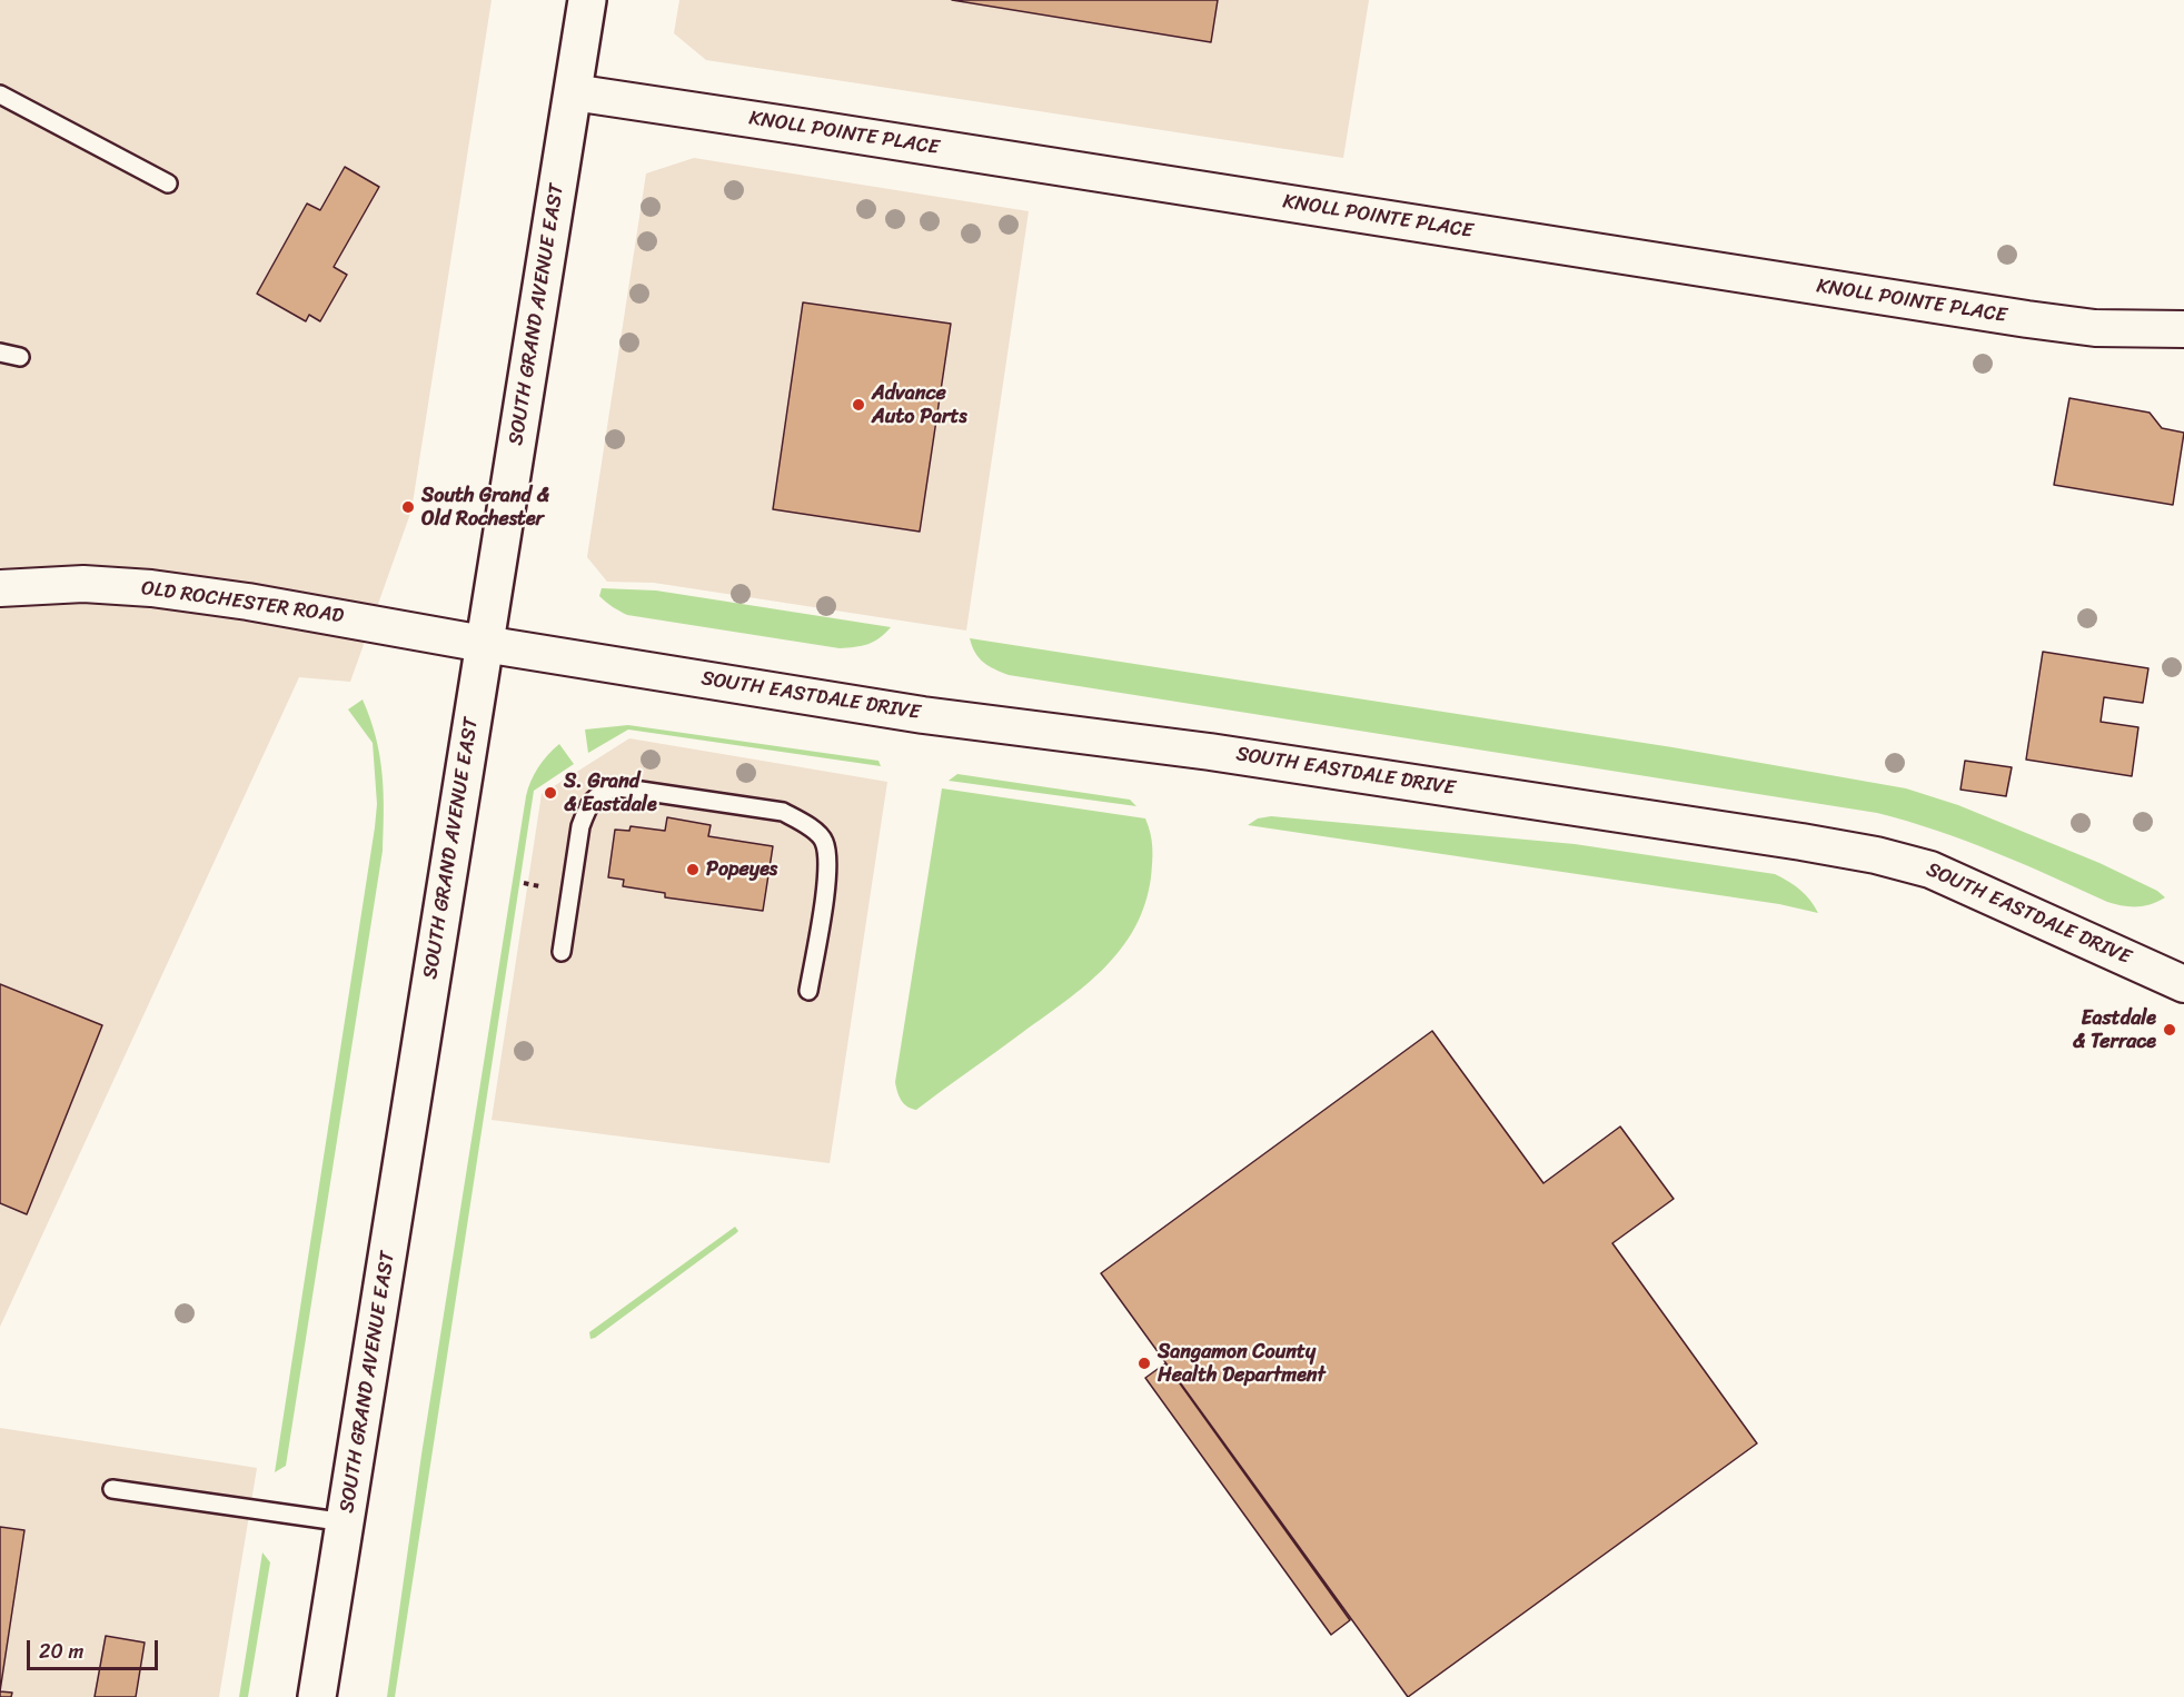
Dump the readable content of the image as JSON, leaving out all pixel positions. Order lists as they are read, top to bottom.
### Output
{
  "streets": {
    "main road": ["SOUTH GRAND AVENUE EAST"],
    "street": ["KNOLL POINTE PLACE", "OLD ROCHESTER ROAD", "SOUTH EASTDALE DRIVE"]
  },
  "crossings": [
    ["KNOLL POINTE PLACE", "SOUTH GRAND AVENUE EAST"],
    ["SOUTH GRAND AVENUE EAST", "OLD ROCHESTER ROAD"],
    ["SOUTH GRAND AVENUE EAST", "SOUTH EASTDALE DRIVE"],
    ["OLD ROCHESTER ROAD", "SOUTH EASTDALE DRIVE"]
  ],
  "places": [
    "Advance Auto Parts",
    "South Grand & Old Rochester",
    "S. Grand & Eastdale",
    "Popeyes",
    "Eastdale & Terrace",
    "Sangamon County Health Department"
  ],
  "scale_bar": "20 m"
}
